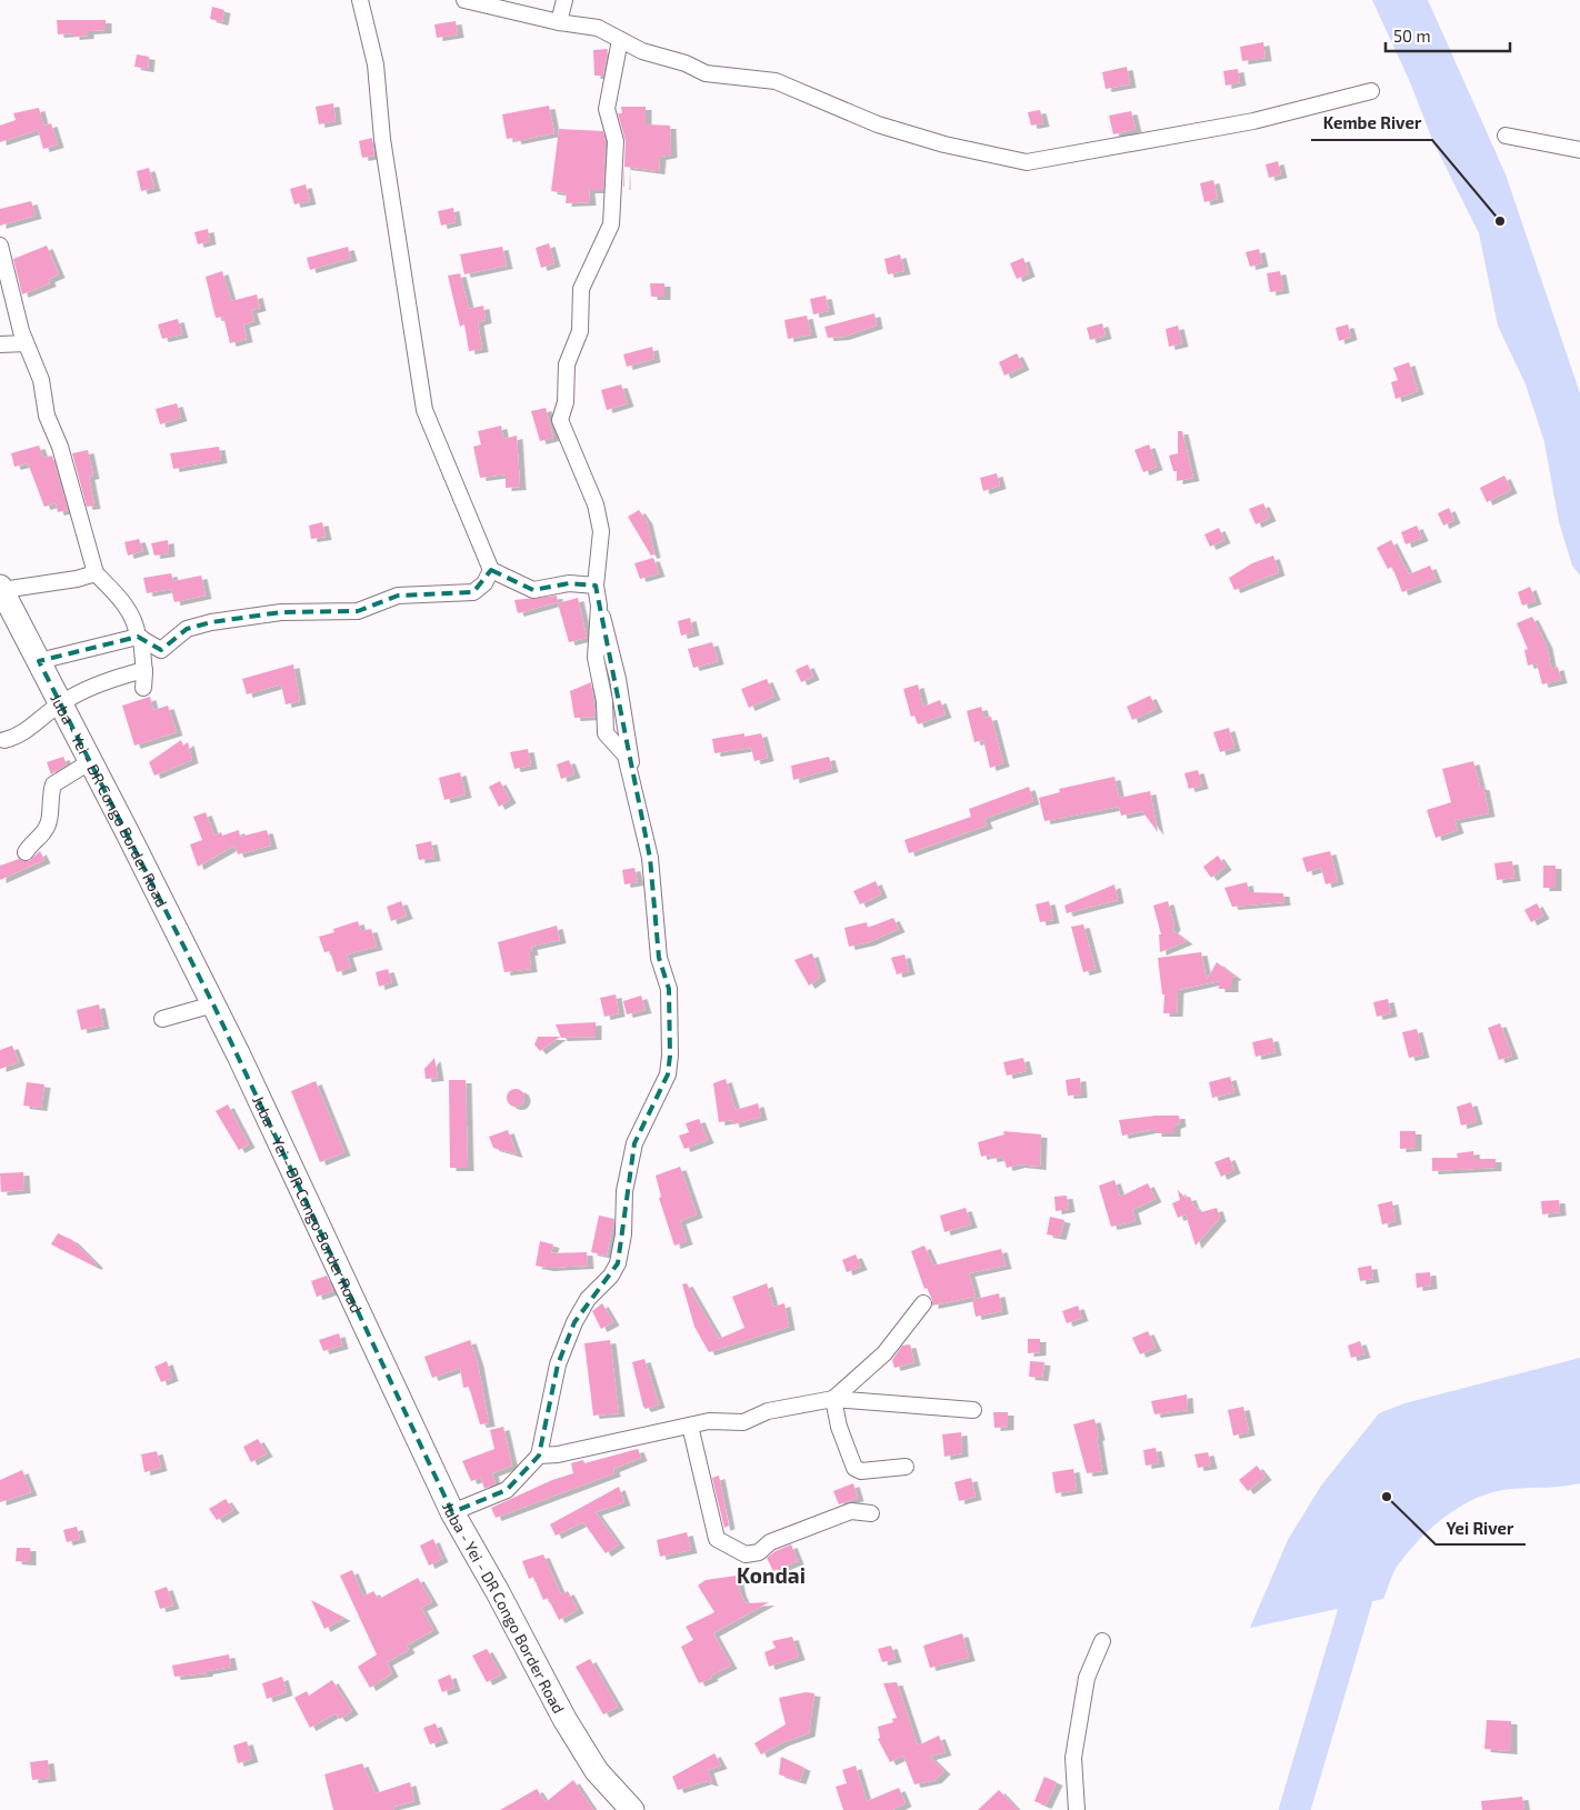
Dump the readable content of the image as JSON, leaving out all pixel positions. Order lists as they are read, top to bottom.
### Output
{
  "streets": {
    "main road": ["Juba - Yei - DR Congo Border Road"]
  },
  "districts": ["Kondai"],
  "places": ["Kembe River", "Yei River"],
  "scale_bar": "50 m"
}
